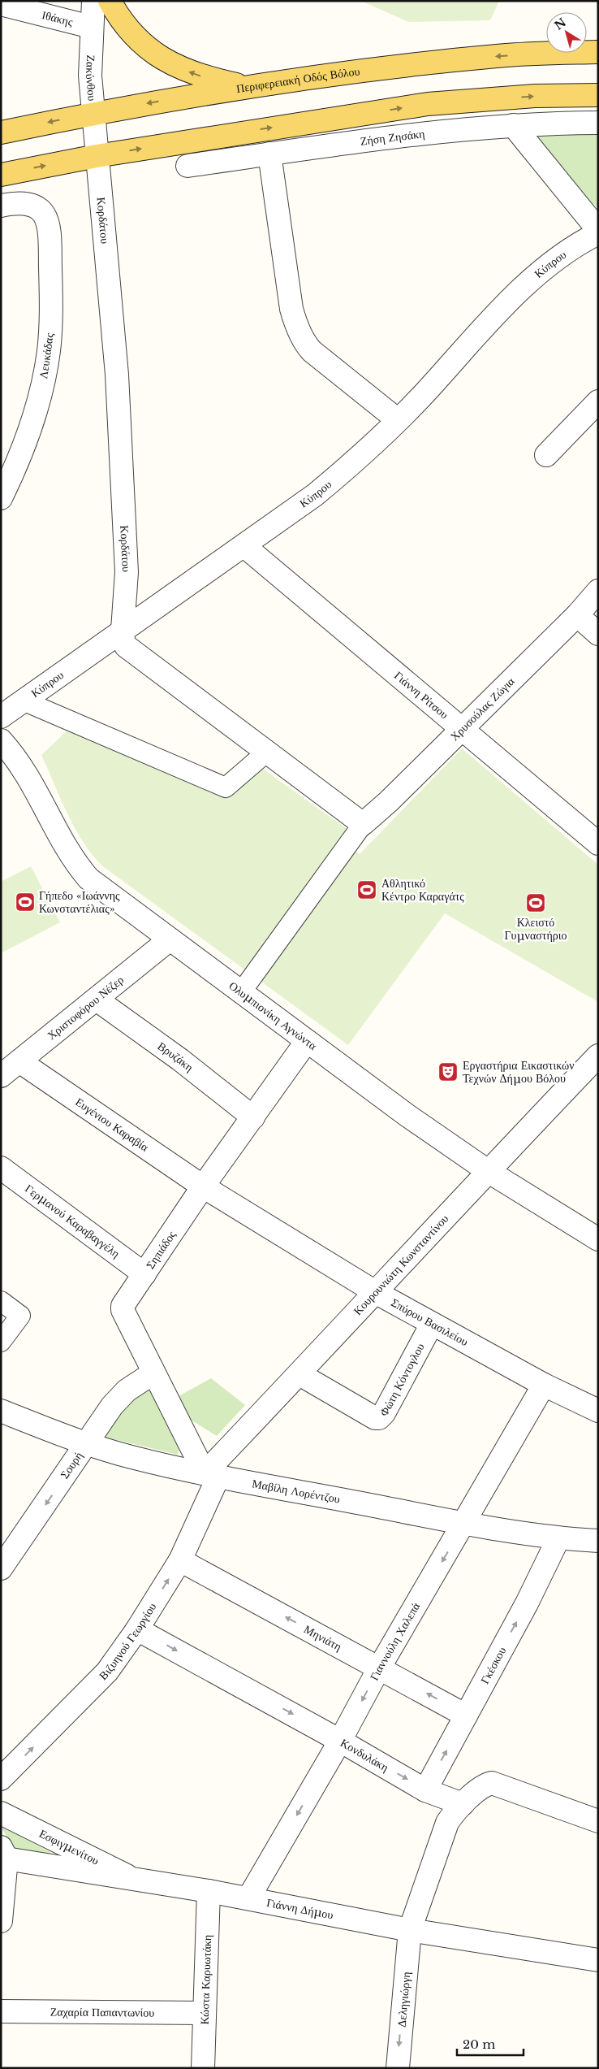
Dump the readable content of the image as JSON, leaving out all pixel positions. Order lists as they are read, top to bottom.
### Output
{
  "streets": {
    "main road": ["Περιφερειακή Οδός Βόλου"],
    "street": [
      "Ιθάκης",
      "Ζακύνθου",
      "Ζήση Ζησάκη",
      "Κορδάτου",
      "Κύπρου",
      "Λευκάδας",
      "Γιάννη Ρίτσου",
      "Χρυσούλας Ζώγια",
      "Χριστοφόρου Νέζερ",
      "Ολυμπιονίκη Αγνώντα",
      "Βρυζάκη",
      "Ευγένιου Καραβία",
      "Γερμανού Καραβαγγέλη",
      "Σηπιάδος",
      "Κουρουνιώτη Κωνσταντίνου",
      "Σπύρου Βασιλείου",
      "Φώτη Κόντογλου",
      "Σουρή",
      "Μαβίλη Λορέντζου",
      "Μηνιάτη",
      "Βιζυηνού Γεωργίου",
      "Γιαννούλη Χαλεπά",
      "Γκέσκου",
      "Κονδυλάκη",
      "Εσφιγμενίτου",
      "Γιάννη Δήμου",
      "Κώστα Καρυωτάκη",
      "Δεληγιώργη",
      "Ζαχαρία Παπαντωνίου"
    ]
  },
  "crossings": [
    ["Ιθάκης", "Ζακύνθου"],
    ["Ζακύνθου", "Περιφερειακή Οδός Βόλου"],
    ["Ζακύνθου", "Κορδάτου"],
    ["Κορδάτου", "Κύπρου"],
    ["Κορδάτου", "Χρυσούλας Ζώγια"],
    ["Κύπρου", "Γιάννη Ρίτσου"],
    ["Γιάννη Ρίτσου", "Χρυσούλας Ζώγια"],
    ["Χριστοφόρου Νέζερ", "Ολυμπιονίκη Αγνώντα"],
    ["Χριστοφόρου Νέζερ", "Βρυζάκη"],
    ["Χριστοφόρου Νέζερ", "Ευγένιου Καραβία"],
    ["Ολυμπιονίκη Αγνώντα", "Σηπιάδος"],
    ["Ολυμπιονίκη Αγνώντα", "Κουρουνιώτη Κωνσταντίνου"],
    ["Βρυζάκη", "Σηπιάδος"],
    ["Ευγένιου Καραβία", "Σηπιάδος"],
    ["Ευγένιου Καραβία", "Σπύρου Βασιλείου"],
    ["Γερμανού Καραβαγγέλη", "Σηπιάδος"],
    ["Σηπιάδος", "Κουρουνιώτη Κωνσταντίνου"],
    ["Σηπιάδος", "Σπύρου Βασιλείου"],
    ["Σηπιάδος", "Σουρή"],
    ["Σηπιάδος", "Μαβίλη Λορέντζου"],
    ["Σηπιάδος", "Βιζυηνού Γεωργίου"],
    ["Κουρουνιώτη Κωνσταντίνου", "Σπύρου Βασιλείου"],
    ["Κουρουνιώτη Κωνσταντίνου", "Φώτη Κόντογλου"],
    ["Κουρουνιώτη Κωνσταντίνου", "Μαβίλη Λορέντζου"],
    ["Κουρουνιώτη Κωνσταντίνου", "Βιζυηνού Γεωργίου"],
    ["Σπύρου Βασιλείου", "Φώτη Κόντογλου"],
    ["Σπύρου Βασιλείου", "Γιαννούλη Χαλεπά"],
    ["Σουρή", "Μαβίλη Λορέντζου"],
    ["Μαβίλη Λορέντζου", "Βιζυηνού Γεωργίου"],
    ["Μαβίλη Λορέντζου", "Γιαννούλη Χαλεπά"],
    ["Μαβίλη Λορέντζου", "Γκέσκου"],
    ["Μηνιάτη", "Βιζυηνού Γεωργίου"],
    ["Μηνιάτη", "Γιαννούλη Χαλεπά"],
    ["Μηνιάτη", "Γκέσκου"],
    ["Βιζυηνού Γεωργίου", "Κονδυλάκη"],
    ["Γιαννούλη Χαλεπά", "Κονδυλάκη"],
    ["Γιαννούλη Χαλεπά", "Γιάννη Δήμου"],
    ["Γκέσκου", "Κονδυλάκη"],
    ["Εσφιγμενίτου", "Γιάννη Δήμου"],
    ["Γιάννη Δήμου", "Κώστα Καρυωτάκη"],
    ["Γιάννη Δήμου", "Δεληγιώργη"],
    ["Κώστα Καρυωτάκη", "Ζαχαρία Παπαντωνίου"]
  ],
  "one_way": [
    "Σουρή",
    "Μηνιάτη",
    "Βιζυηνού Γεωργίου",
    "Γκέσκου",
    "Κονδυλάκη",
    "Δεληγιώργη"
  ],
  "places": {
    "sports": ["Αθλητικό Κέντρο Καραγάτς", "Γήπεδο «Ιωάννης Κωνσταντέλιας»", "Κλειστό Γυμναστήριο"],
    "theatre": ["Εργαστήρια Εικαστικών Τεχνών Δήμου Βόλου"]
  },
  "scale_bar": "20 m",
  "north": "top left"
}
